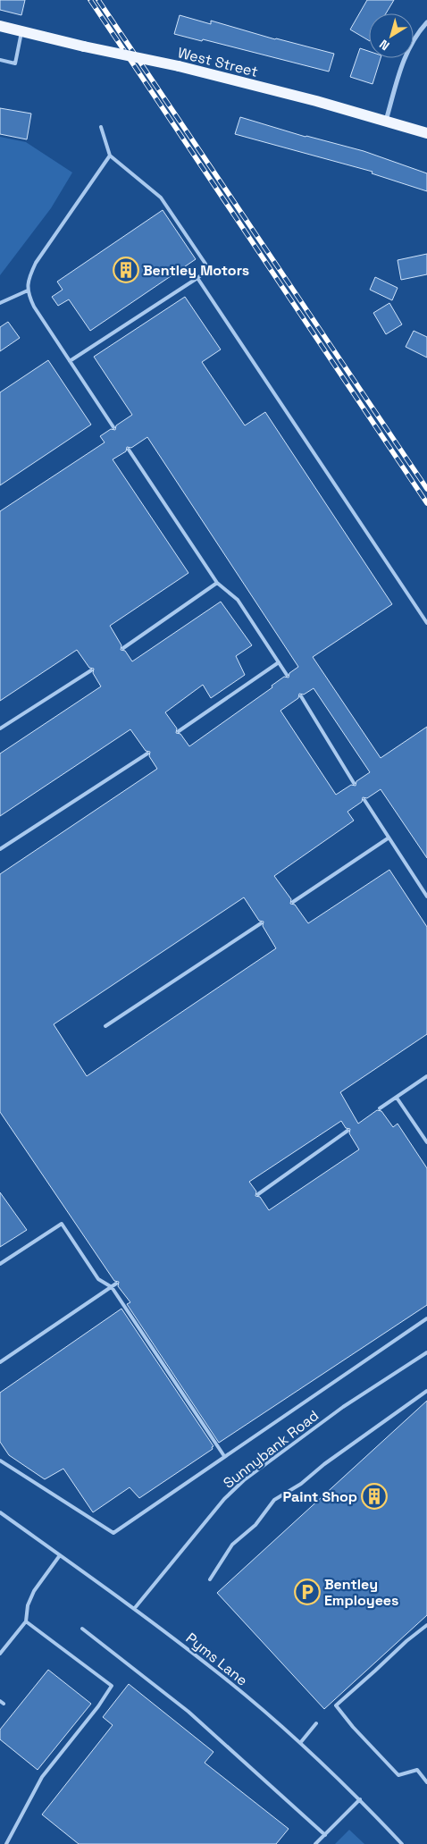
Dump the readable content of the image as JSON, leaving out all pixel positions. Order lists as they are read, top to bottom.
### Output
{
  "streets": {
    "main road": ["West Street"],
    "lane": ["Sunnybank Road", "Pyms Lane"]
  },
  "crossings": [
    ["Sunnybank Road", "Pyms Lane"]
  ],
  "places": {
    "building": ["Bentley Motors", "Paint Shop"],
    "parking": ["Bentley Employees"]
  },
  "north": "bottom left"
}
